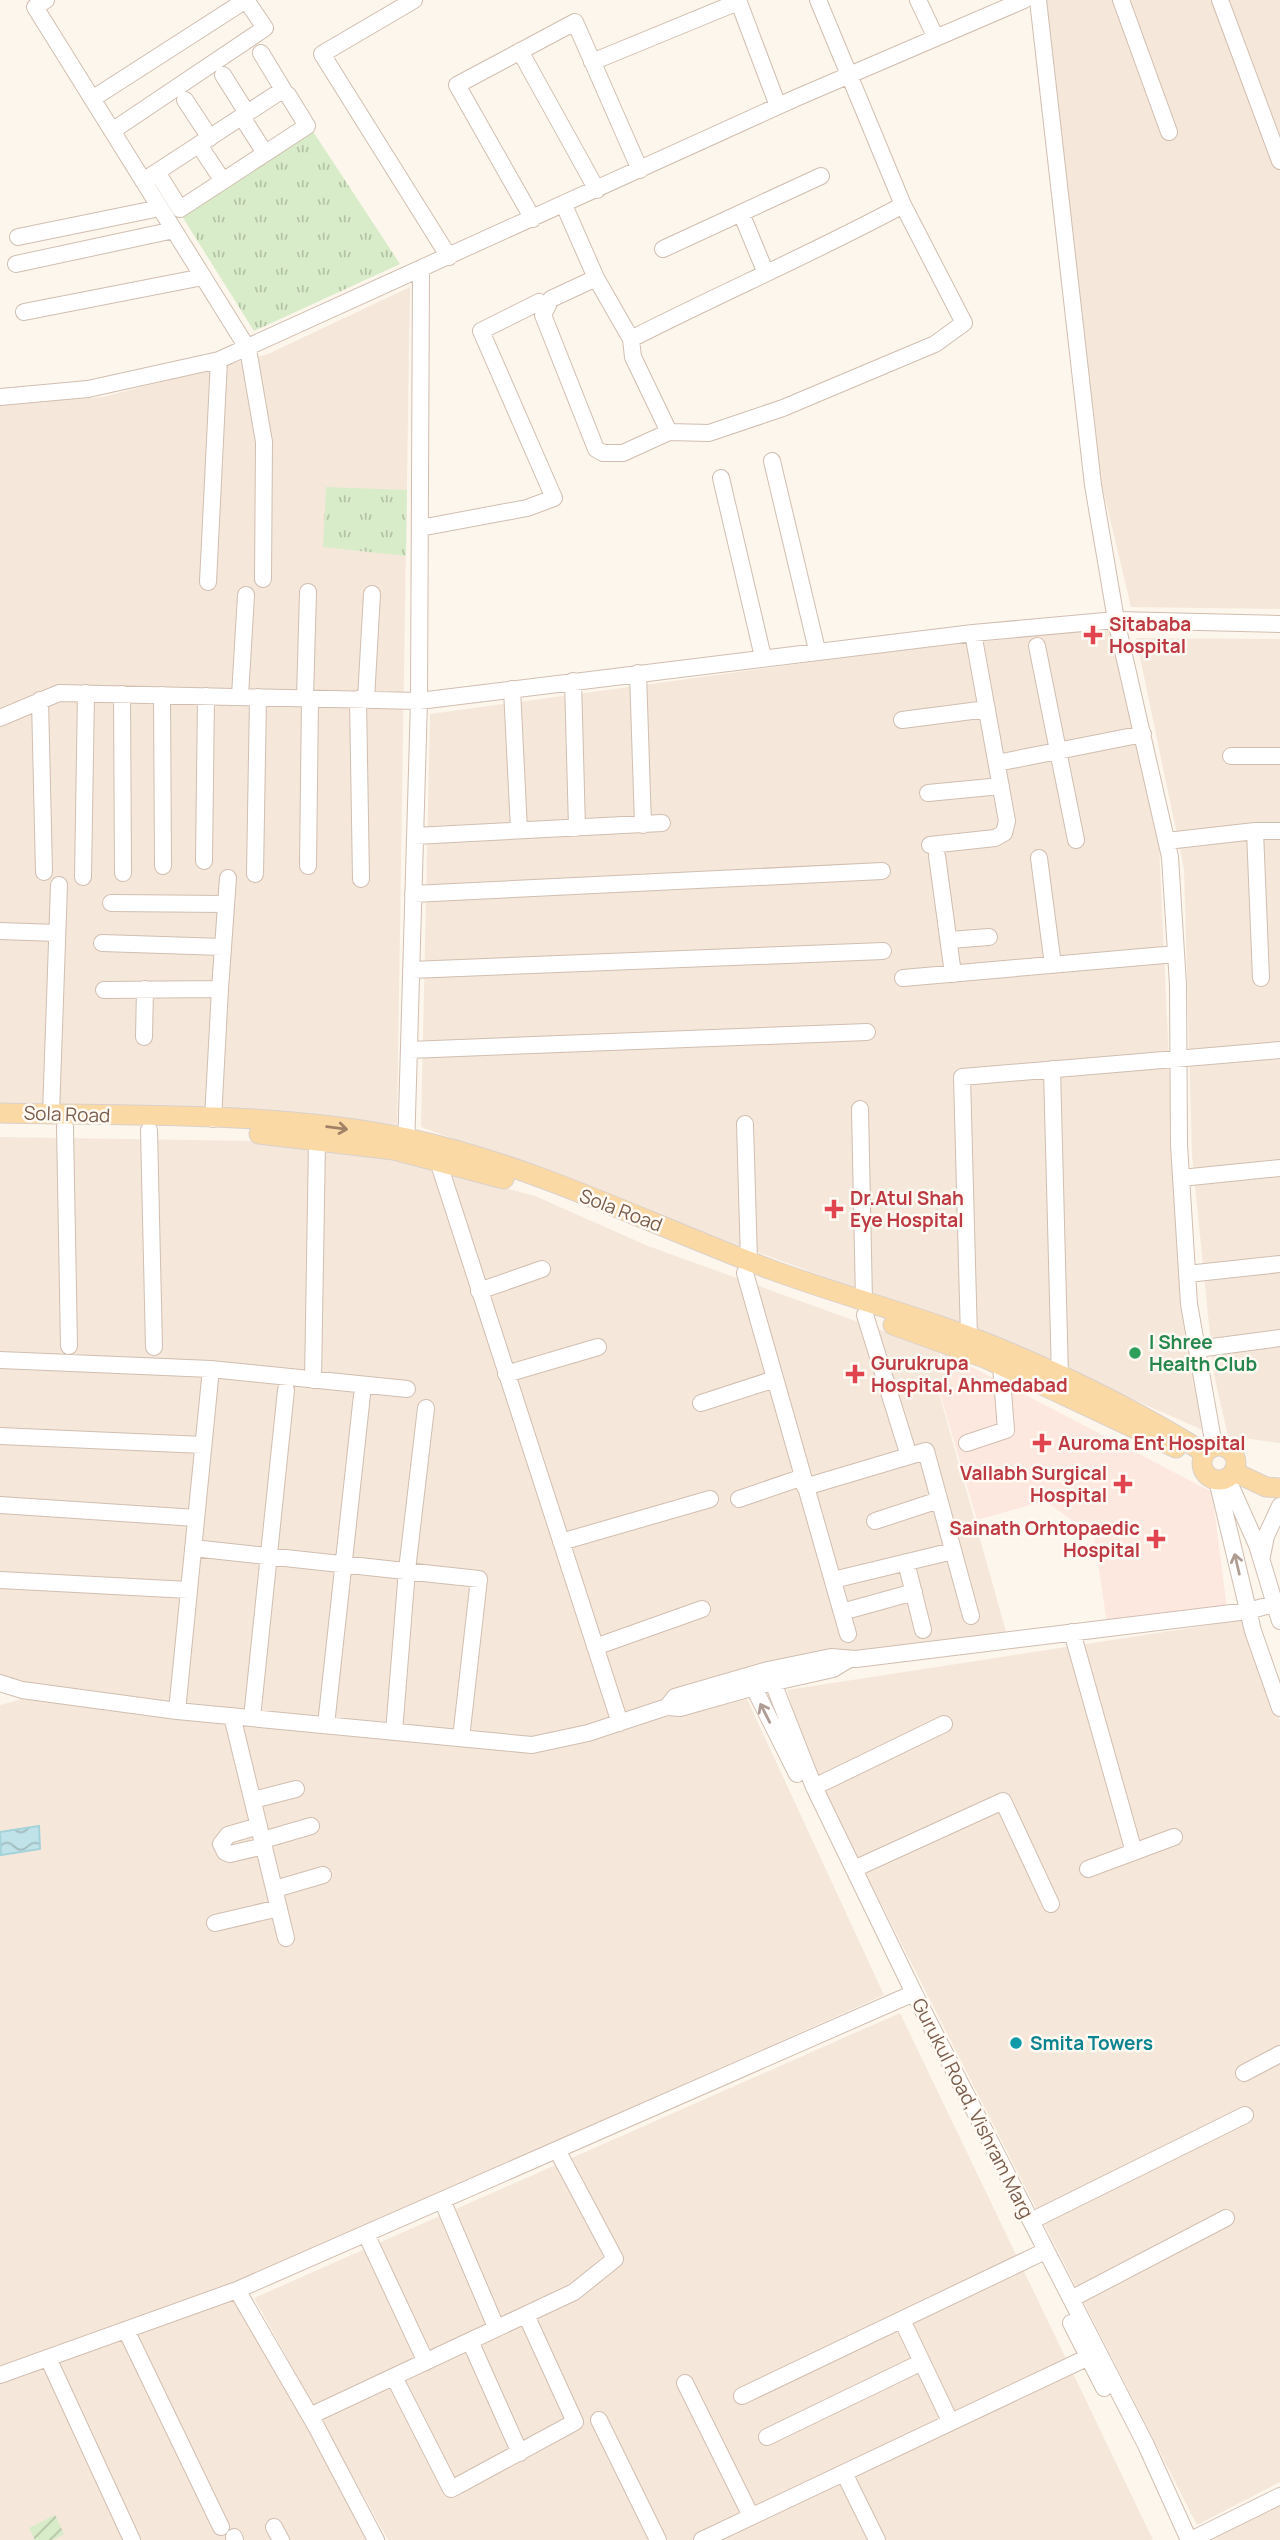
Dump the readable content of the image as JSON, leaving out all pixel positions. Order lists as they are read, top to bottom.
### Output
{
  "streets": {
    "main road": ["Sola Road"],
    "street": ["Gurukul Road, Vishram Marg"]
  },
  "places": {
    "health": [
      "Sitababa Hospital",
      "Dr.Atul Shah Eye Hospital",
      "Gurukrupa Hospital, Ahmedabad",
      "Auroma Ent Hospital",
      "Vallabh Surgical Hospital",
      "Sainath Orhtopaedic Hospital"
    ],
    "other": ["I Shree Health Club", "Smita Towers"]
  }
}
